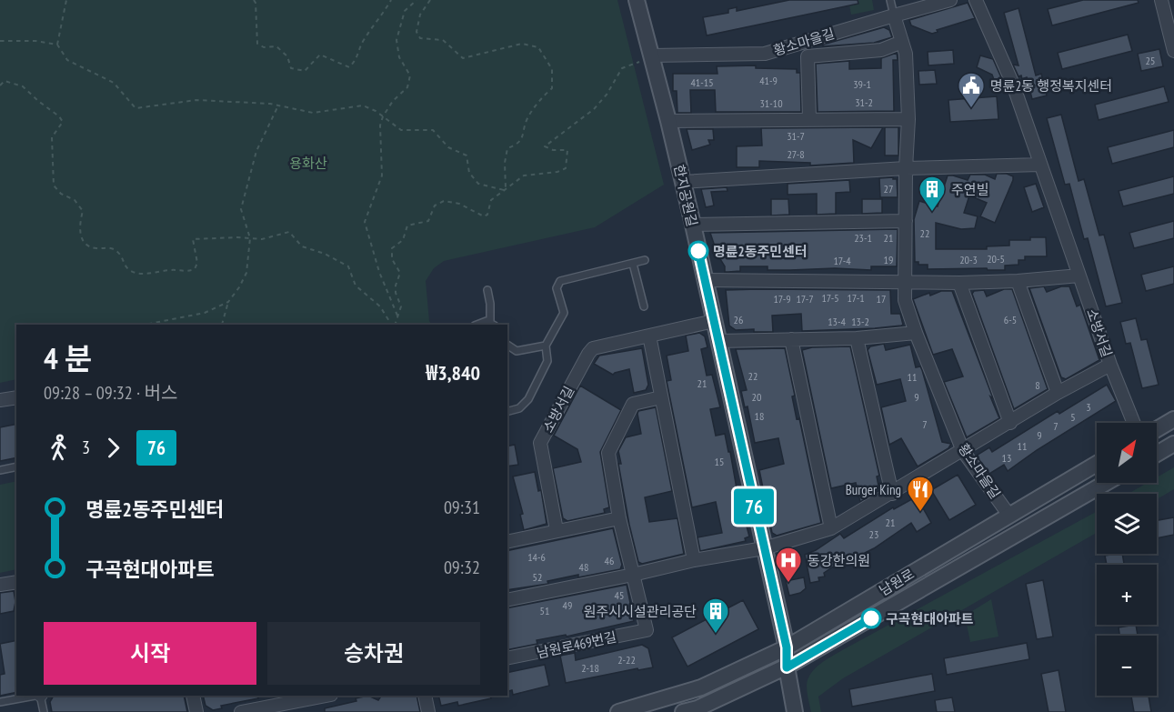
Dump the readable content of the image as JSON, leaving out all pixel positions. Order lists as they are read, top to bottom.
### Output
{
  "streets": {
    "street": [
      "황소마을길",
      "한지공원길",
      "소방서길",
      "남원로",
      "남원로469번길"
    ]
  },
  "crossings": [
    ["황소마을길", "한지공원길"],
    ["황소마을길", "소방서길"],
    ["황소마을길", "남원로"],
    ["한지공원길", "소방서길"],
    ["한지공원길", "남원로"],
    ["소방서길", "남원로469번길"]
  ],
  "parks": ["용화산"],
  "places": {
    "public building": ["명륜2동 행정복지센터"],
    "building": ["주연빌", "원주시시설관리공단"],
    "other": ["명륜2동주민센터", "구곡현대아파트"],
    "restaurant": ["Burger King"],
    "hospital": ["동강한의원"]
  },
  "lines": ["bus line 76"],
  "house_numbers": [
    "25",
    "41-9",
    "41-15",
    "39-1",
    "31-2",
    "31-10",
    "31-7",
    "27-8",
    "27",
    "22",
    "23-1",
    "21",
    "20-5",
    "19",
    "20-3",
    "17-4",
    "17-5",
    "17-1",
    "17-9",
    "17-7",
    "17",
    "26",
    "6-5",
    "13-4",
    "13-2",
    "22",
    "11",
    "21",
    "8",
    "20",
    "9",
    "3",
    "18",
    "5",
    "7",
    "7",
    "9",
    "11",
    "13",
    "15",
    "21",
    "23",
    "14-6",
    "46",
    "48",
    "52",
    "45",
    "49",
    "51",
    "2-22",
    "2-18"
  ],
  "north": "top right",
  "page": {
    "on_map": "76",
    "heading": ["4 분", "09:28 – 09:32 · 버스", "₩3,840"],
    "legs": ["3", "76"],
    "map_buttons": ["+", "−"],
    "list": [
      {
        "name": "명륜2동주민센터",
        "value": "09:31"
      },
      {
        "name": "구곡현대아파트",
        "value": "09:32"
      }
    ],
    "buttons": ["시작", "승차권"]
  }
}
